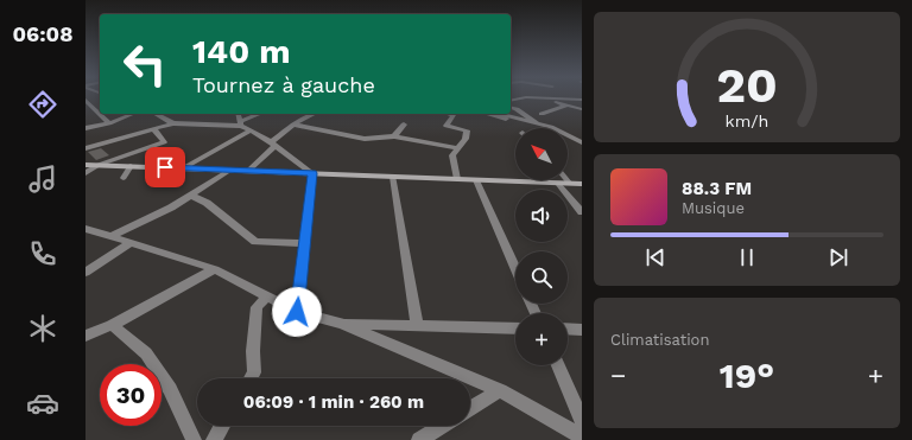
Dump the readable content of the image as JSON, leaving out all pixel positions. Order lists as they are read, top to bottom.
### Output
{
  "north": "top left",
  "page": {
    "tabs": "06:08",
    "turn": ["140 m", "Tournez à gauche"],
    "map_buttons": "+",
    "song": ["88.3 FM", "Musique"],
    "tile": "Climatisation",
    "heat": ["−", "19°", "+"],
    "limit": "30",
    "trip": "06:09 · 1 min · 260 m",
    "gauge": ["20", "km/h"]
  }
}
